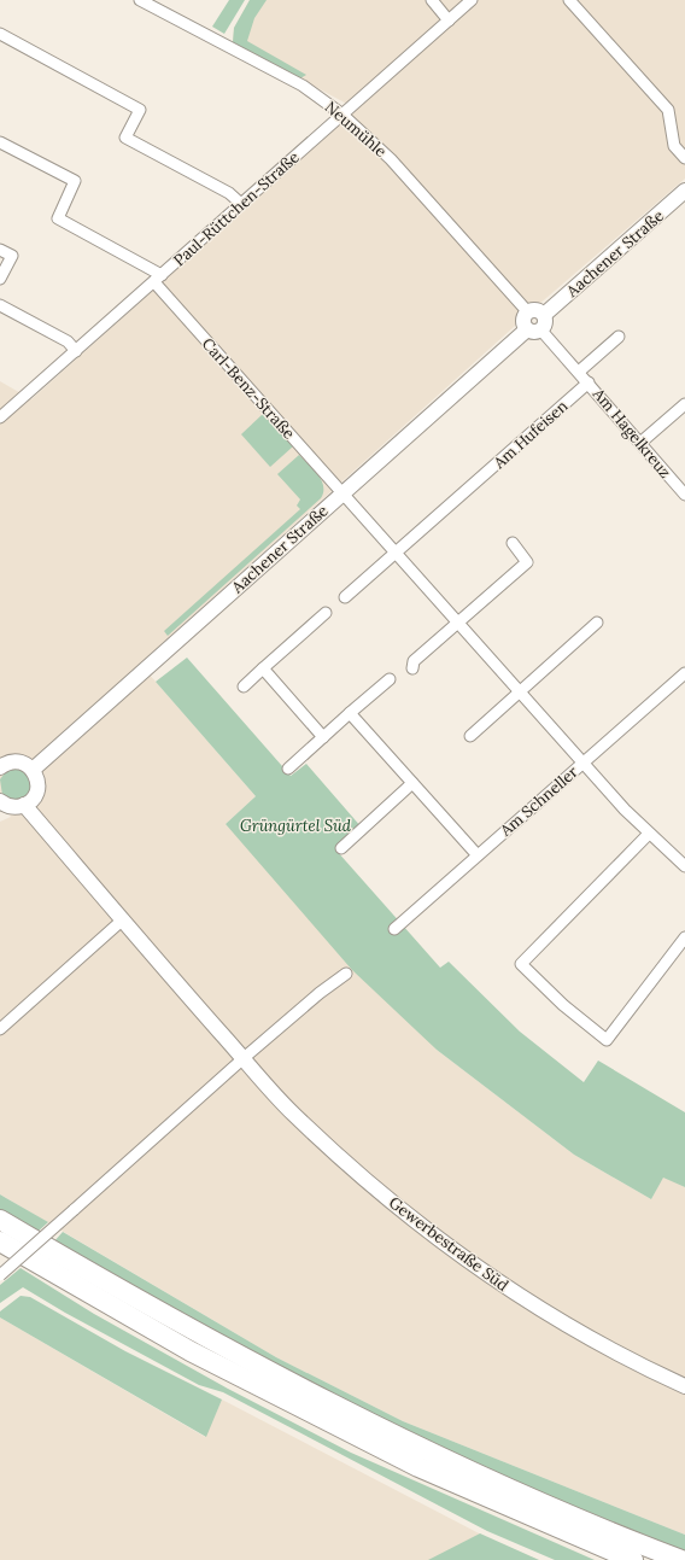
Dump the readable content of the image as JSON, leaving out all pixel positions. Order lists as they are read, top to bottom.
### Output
{
  "streets": {
    "main road": ["Aachener Straße", "Gewerbestraße Süd"],
    "street": [
      "Neumühle",
      "Paul-Rüttchen-Straße",
      "Carl-Benz-Straße",
      "Am Hagelkreuz",
      "Am Hufeisen",
      "Am Schneller"
    ]
  },
  "crossings": [
    ["Neumühle", "Paul-Rüttchen-Straße"],
    ["Neumühle", "Aachener Straße"],
    ["Neumühle", "Am Hagelkreuz"],
    ["Paul-Rüttchen-Straße", "Carl-Benz-Straße"],
    ["Aachener Straße", "Carl-Benz-Straße"],
    ["Aachener Straße", "Am Hagelkreuz"],
    ["Carl-Benz-Straße", "Am Hufeisen"],
    ["Carl-Benz-Straße", "Am Schneller"],
    ["Am Hagelkreuz", "Am Hufeisen"]
  ],
  "parks": ["Grüngürtel Süd"]
}
